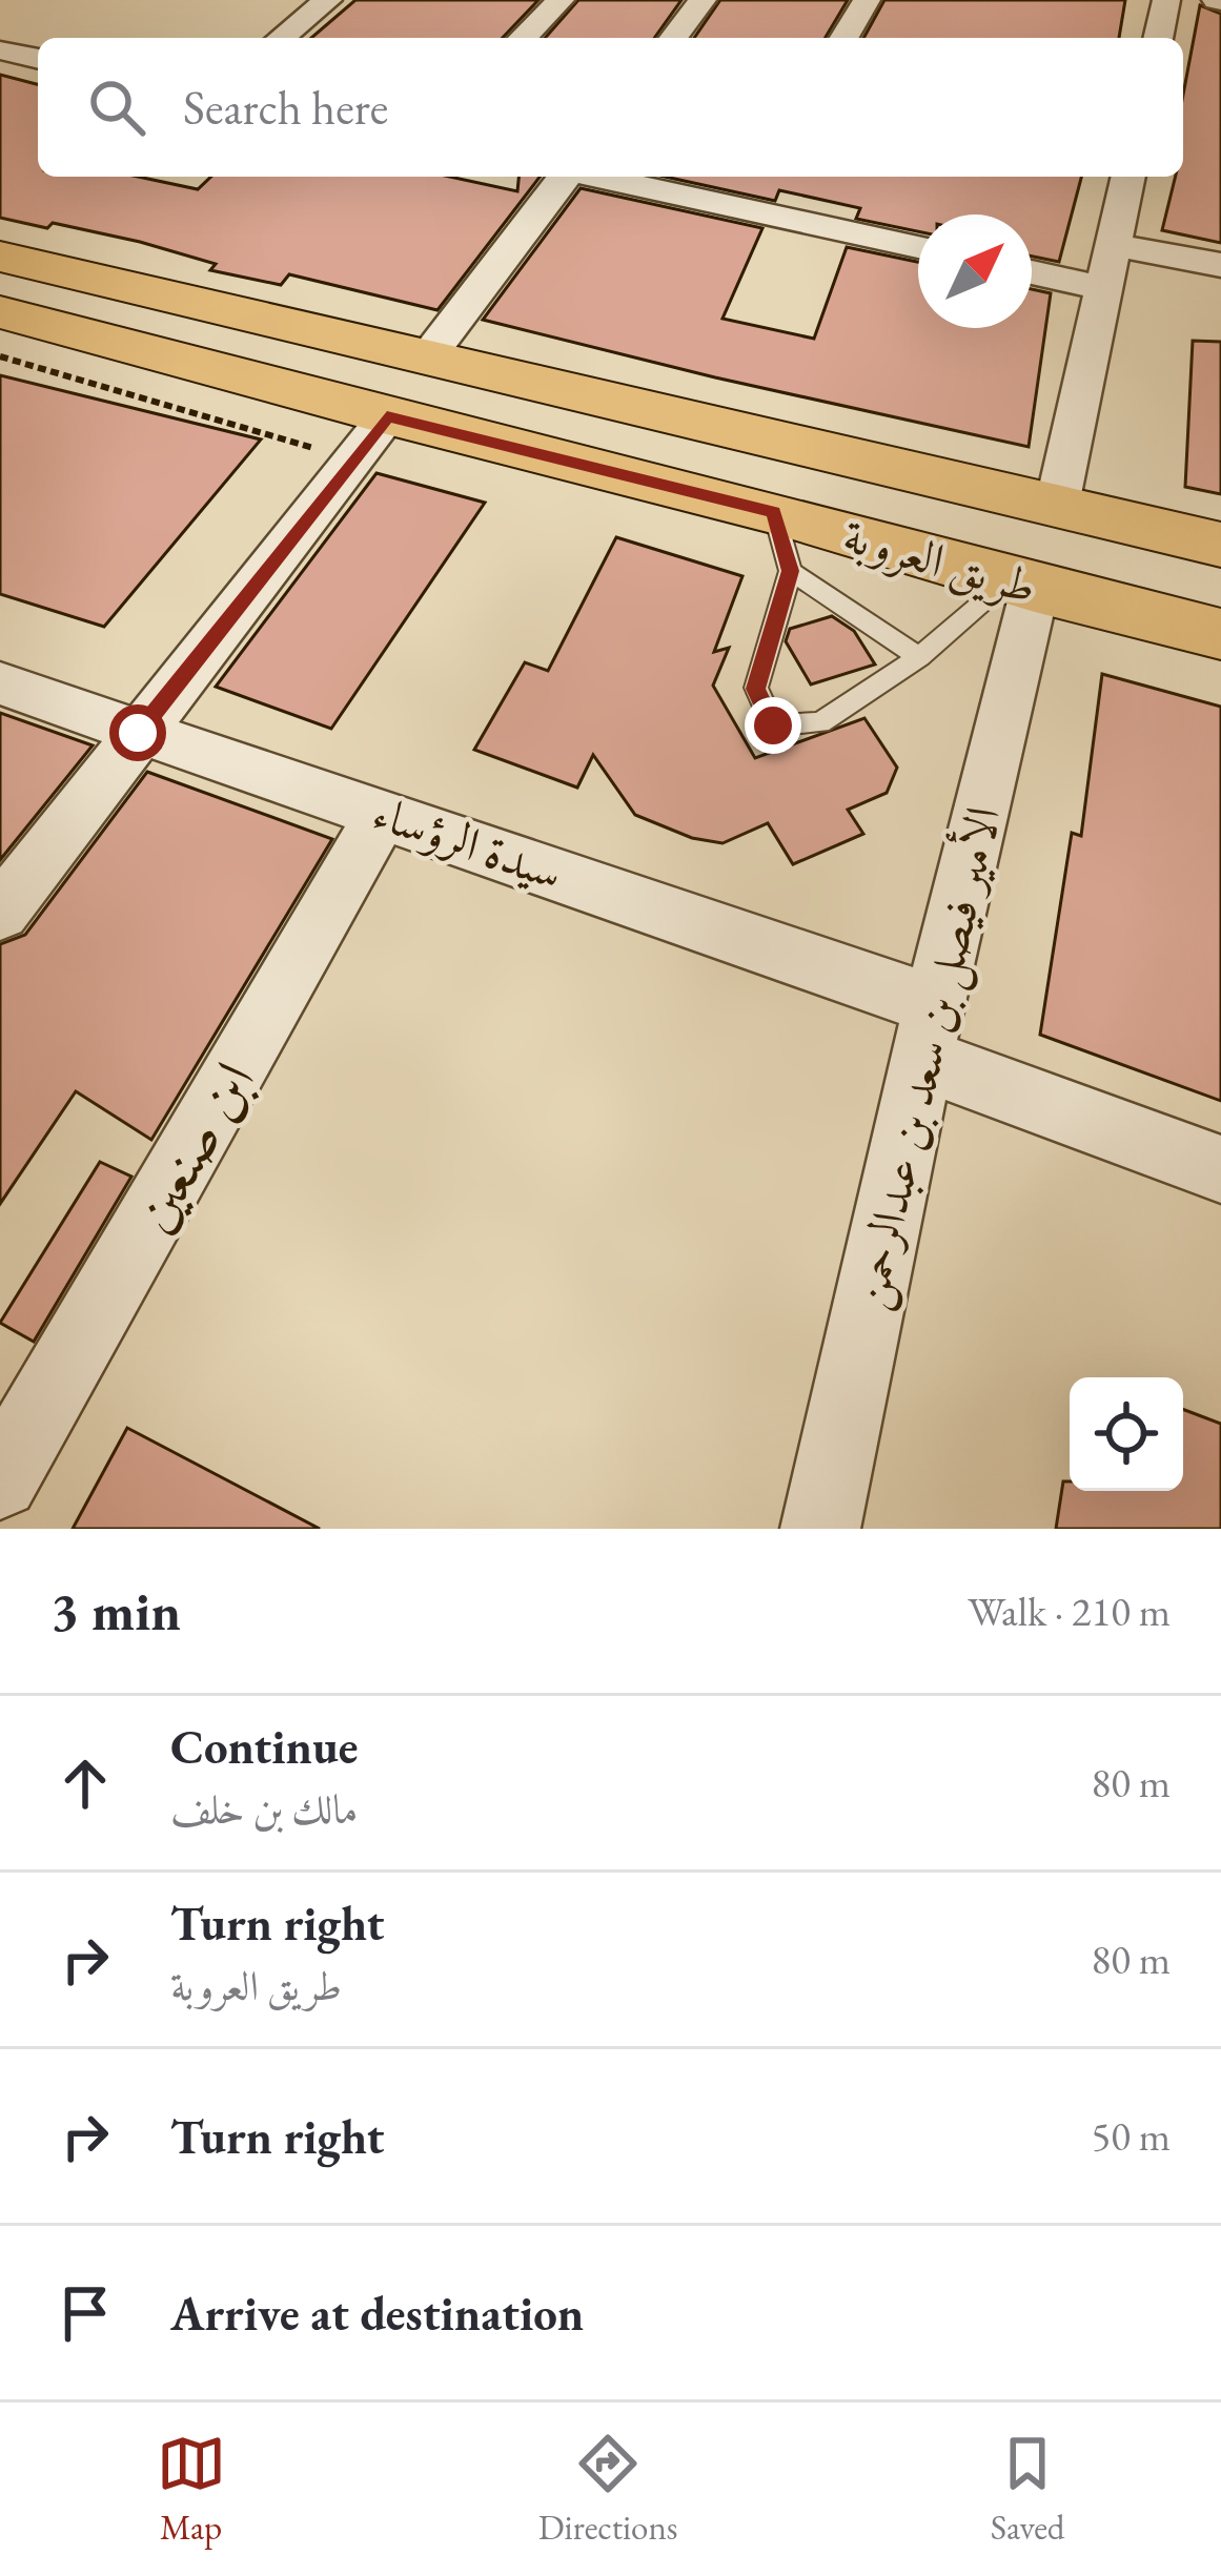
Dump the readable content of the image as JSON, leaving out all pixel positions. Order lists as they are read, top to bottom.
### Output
{
  "streets": {
    "main road": ["طريق العروبة"],
    "street": ["سيدة الرؤساء", "الأمير فيصل بن سعد بن عبدالرحمن", "ابن صنعين"]
  },
  "crossings": [
    ["طريق العروبة", "الأمير فيصل بن سعد بن عبدالرحمن"],
    ["سيدة الرؤساء", "الأمير فيصل بن سعد بن عبدالرحمن"],
    ["سيدة الرؤساء", "ابن صنعين"]
  ],
  "north": "top right",
  "page": {
    "search": "Search here",
    "heading": ["3 min", "Walk · 210 m"],
    "list": [
      ["Continue", "مالك بن خلف", "80 m"],
      ["Turn right", "طريق العروبة", "80 m"],
      ["Turn right", "50 m"],
      "Arrive at destination"
    ],
    "nav": ["Map", "Directions", "Saved"]
  }
}
